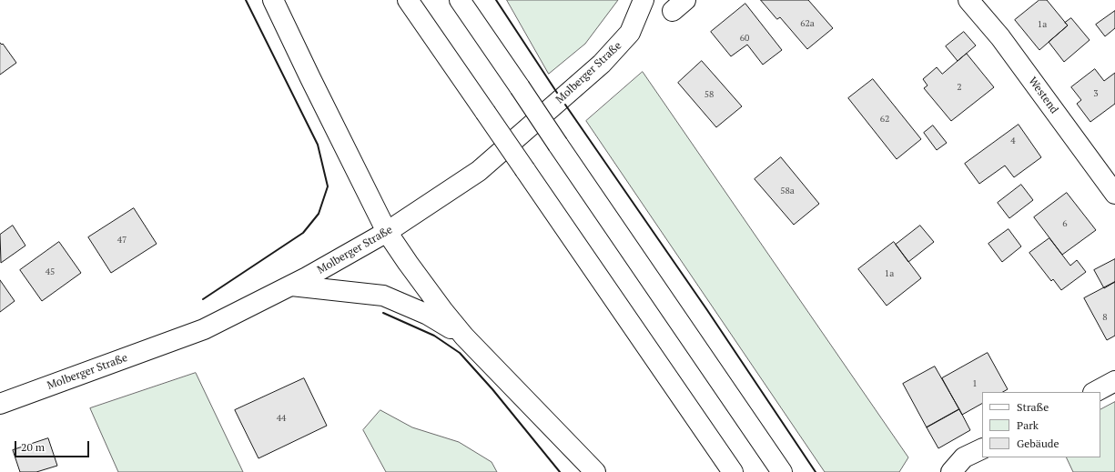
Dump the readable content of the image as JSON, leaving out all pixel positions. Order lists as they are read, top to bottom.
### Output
{
  "streets": {
    "main road": ["Molberger Straße", "Westend"]
  },
  "house_numbers": [
    "62a",
    "1a",
    "60",
    "2",
    "3",
    "58",
    "62",
    "4",
    "58a",
    "6",
    "47",
    "45",
    "1a",
    "8",
    "1",
    "44"
  ],
  "legend": ["Straße", "Park", "Gebäude"],
  "scale_bar": "20 m"
}
